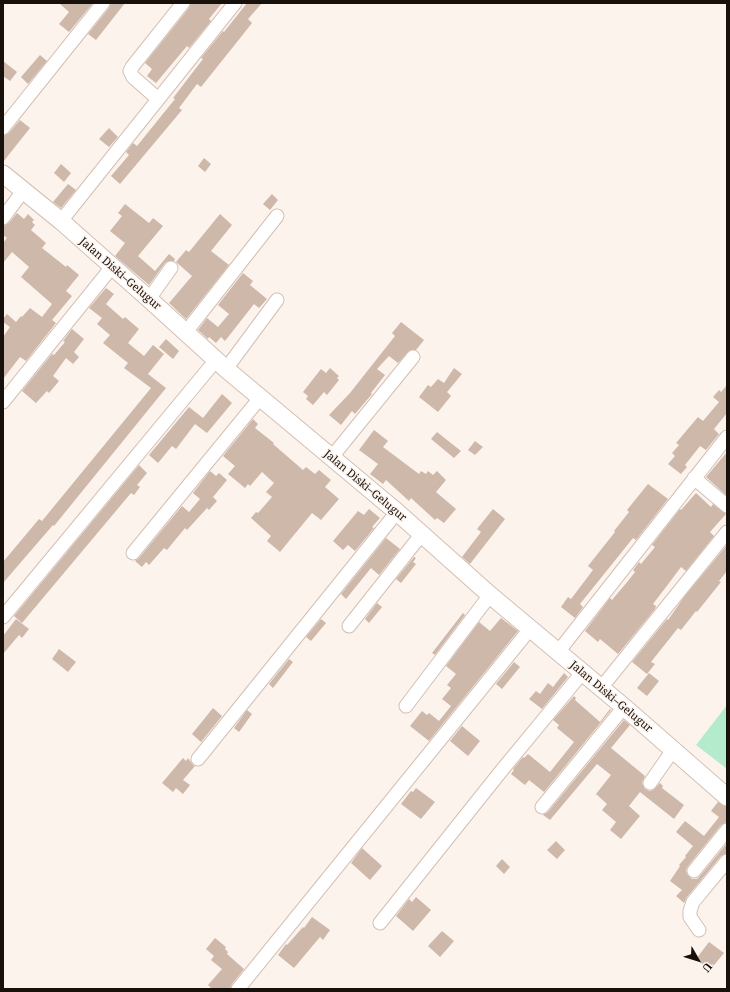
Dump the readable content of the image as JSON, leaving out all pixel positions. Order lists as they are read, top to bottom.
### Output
{
  "streets": {
    "main road": ["Jalan Diski–Gelugur"]
  },
  "north": "bottom right"
}
